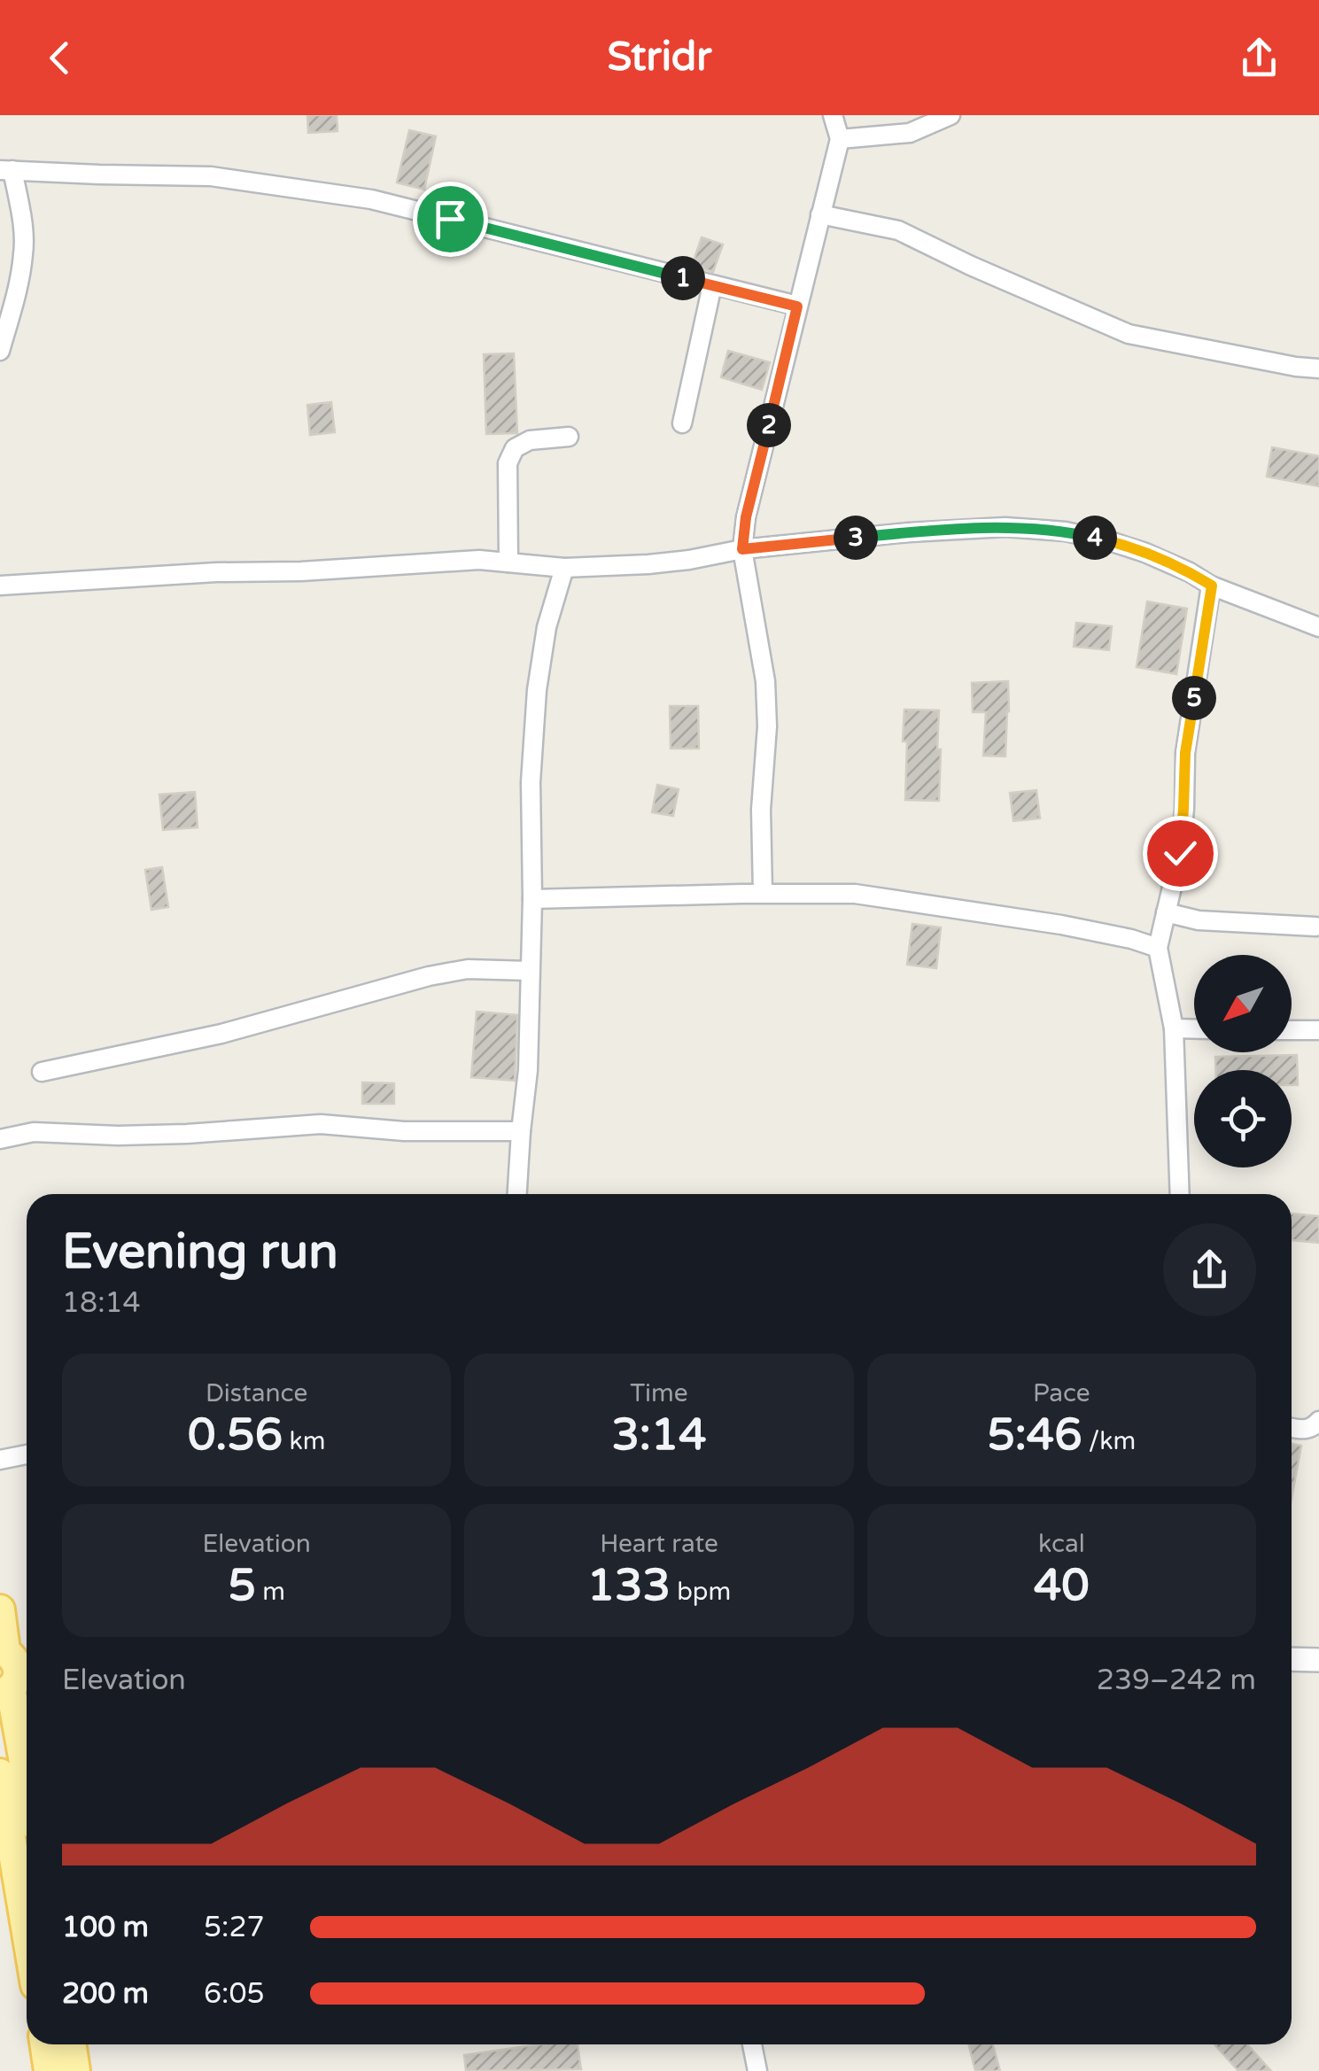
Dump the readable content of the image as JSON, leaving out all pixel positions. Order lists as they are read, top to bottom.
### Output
{
  "north": "bottom left",
  "page": {
    "header": "Stridr",
    "pins": [
      "1",
      "2",
      "3",
      "4",
      "5"
    ],
    "heading": ["Evening run", "18:14"],
    "stats": [
      ["Distance", "0.56 km"],
      ["Time", "3:14"],
      ["Pace", "5:46 /km"],
      ["Elevation", "5 m"],
      ["Heart rate", "133 bpm"],
      ["kcal", "40"]
    ],
    "chart": ["Elevation", "239–242 m"],
    "list": [
      {
        "name": "100 m",
        "note": "5:27"
      },
      {
        "name": "200 m",
        "note": "6:05"
      }
    ]
  }
}
